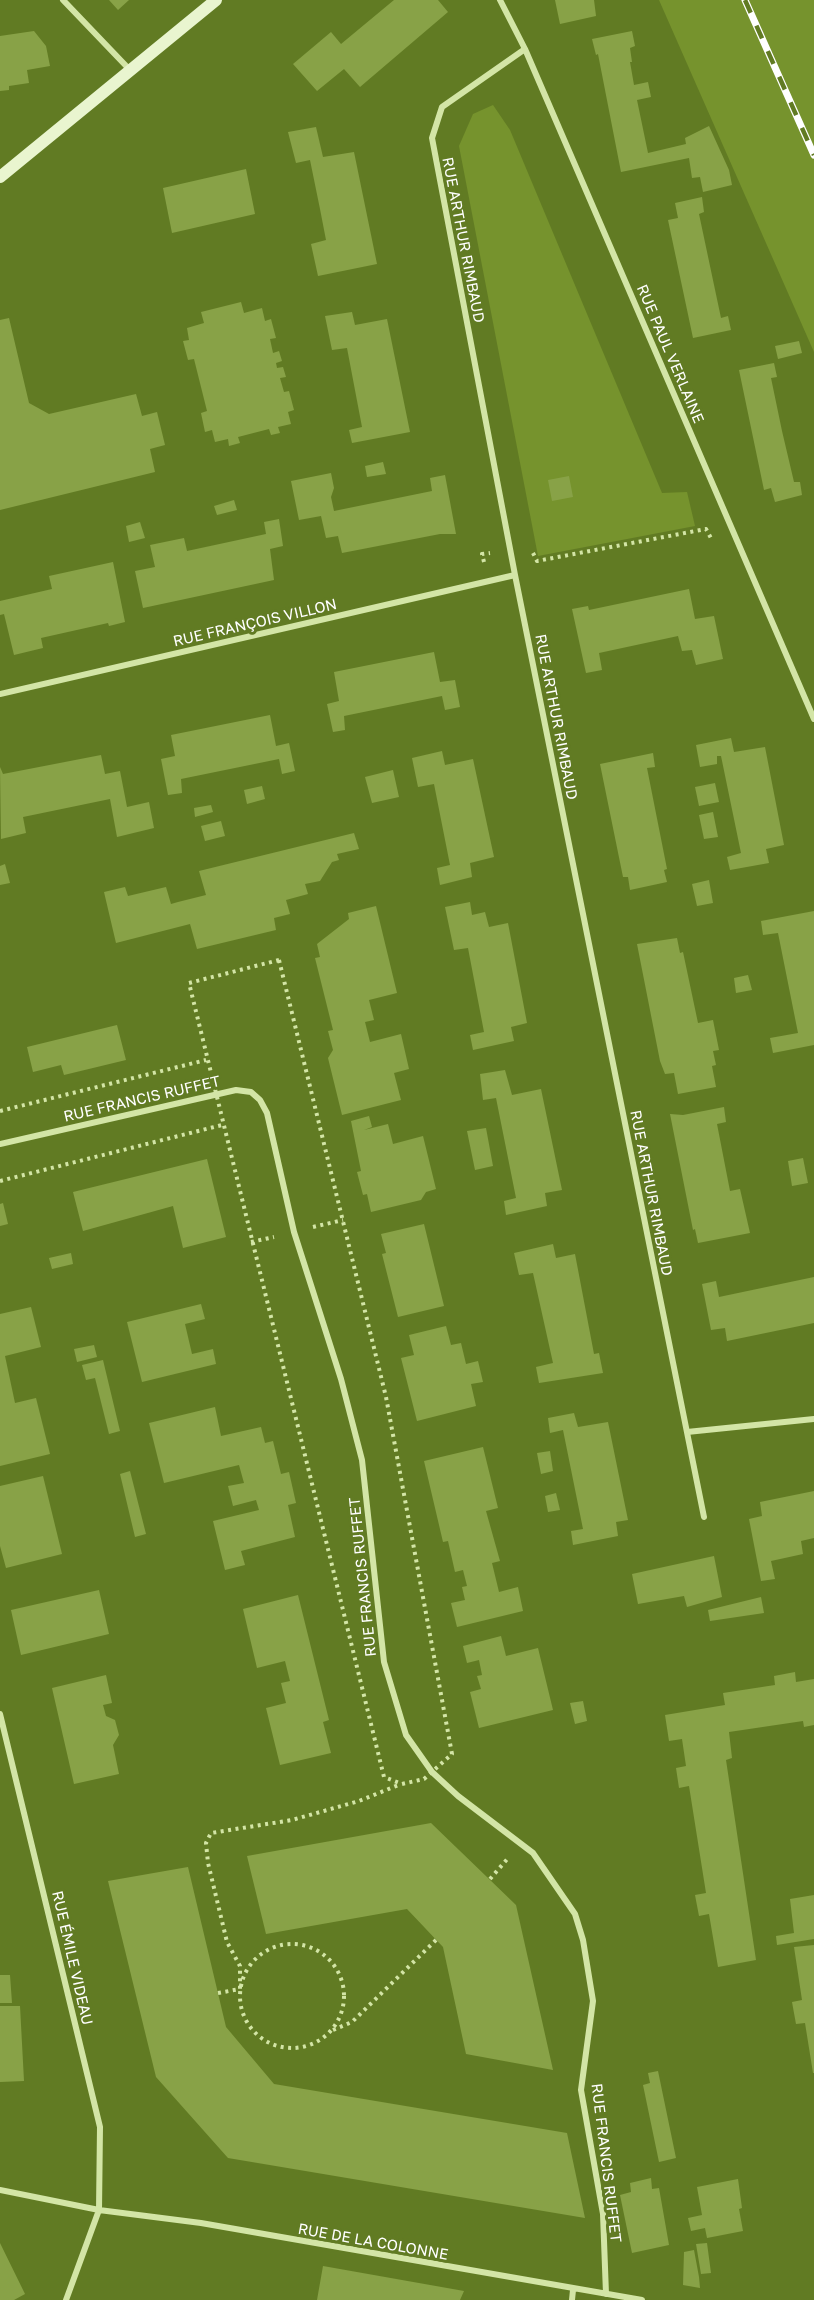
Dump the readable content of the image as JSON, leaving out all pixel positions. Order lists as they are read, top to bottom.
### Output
{
  "streets": {
    "street": [
      "RUE ARTHUR RIMBAUD",
      "RUE PAUL VERLAINE",
      "RUE FRANÇOIS VILLON",
      "RUE FRANCIS RUFFET",
      "RUE ÉMILE VIDEAU",
      "RUE DE LA COLONNE"
    ]
  },
  "crossings": [
    ["RUE ARTHUR RIMBAUD", "RUE PAUL VERLAINE"],
    ["RUE ARTHUR RIMBAUD", "RUE FRANÇOIS VILLON"],
    ["RUE FRANCIS RUFFET", "RUE DE LA COLONNE"],
    ["RUE ÉMILE VIDEAU", "RUE DE LA COLONNE"]
  ]
}
